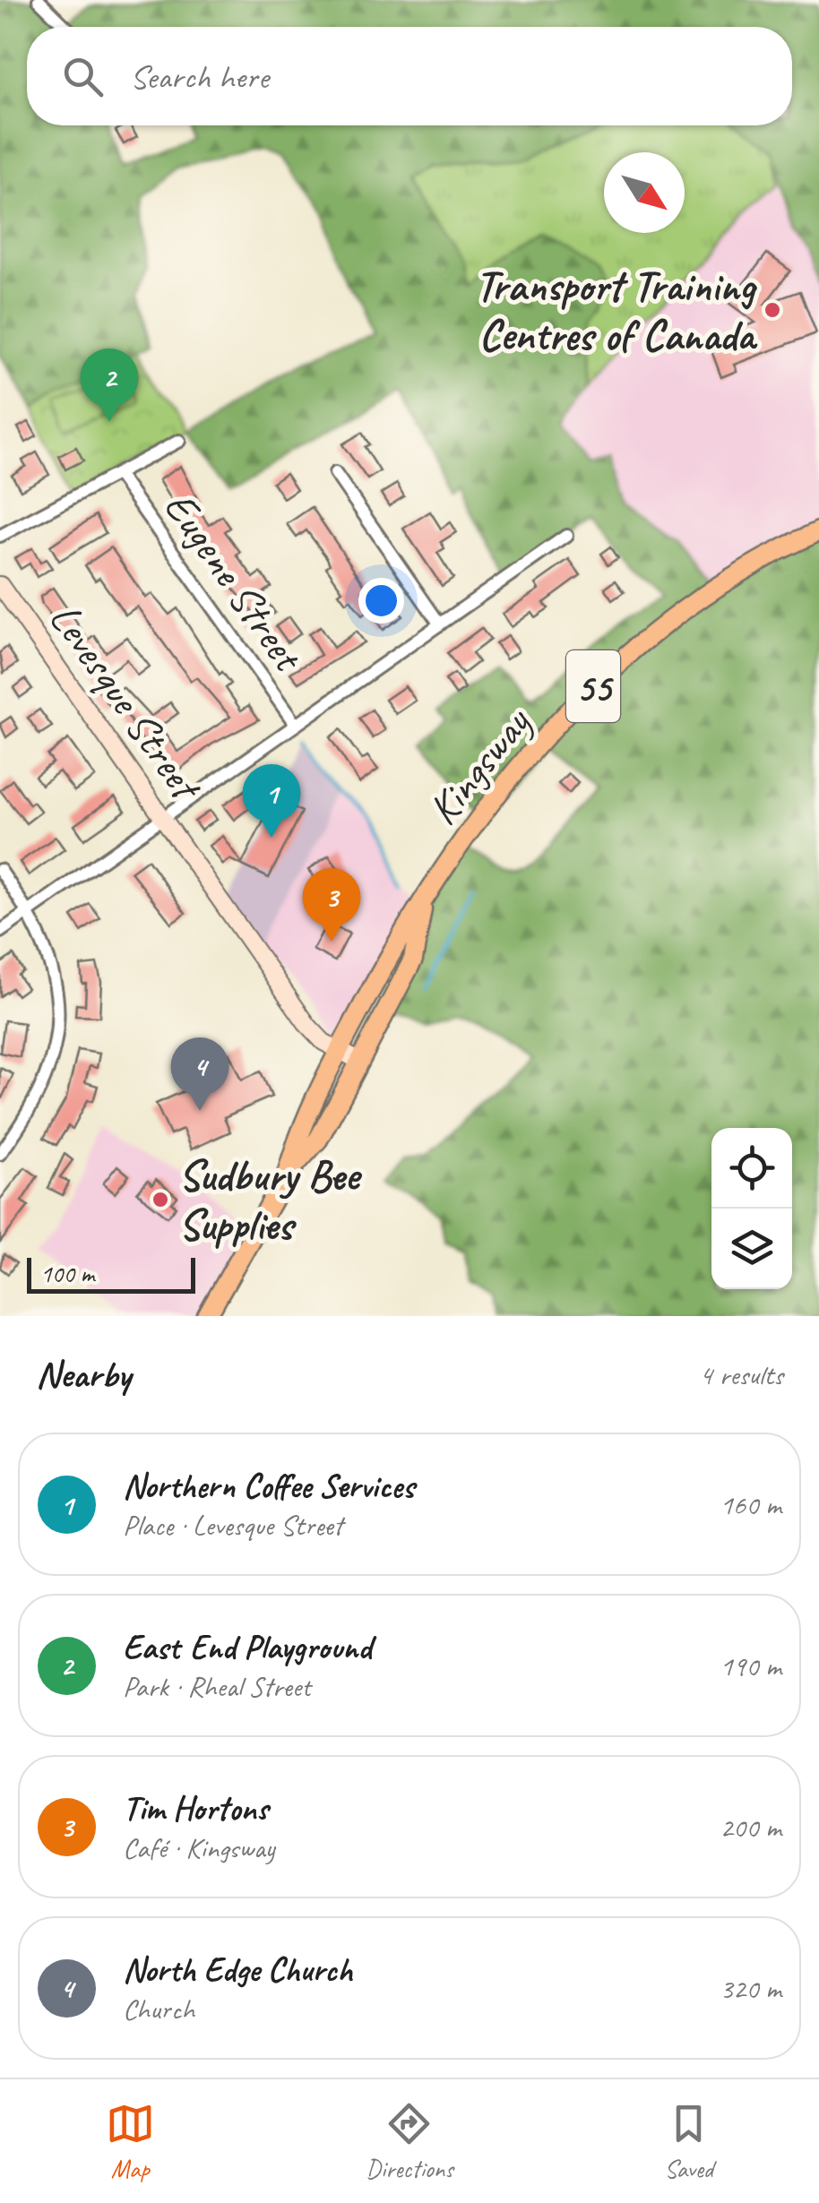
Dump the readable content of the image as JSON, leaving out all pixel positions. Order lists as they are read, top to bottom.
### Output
{
  "streets": {
    "main road": ["55", "Kingsway"],
    "street": ["Eugene Street", "Levesque Street"]
  },
  "crossings": [
    ["Levesque Street", "Kingsway"]
  ],
  "places": ["Transport Training Centres of Canada", "Sudbury Bee Supplies"],
  "scale_bar": "100 m",
  "north": "bottom right",
  "page": {
    "search": "Search here",
    "pins": [
      "2",
      "1",
      "3",
      "4"
    ],
    "scale": "100 m",
    "heading": ["Nearby", "4 results"],
    "list": [
      {
        "mark": "1",
        "name": "Northern Coffee Services",
        "note": "Place · Levesque Street",
        "value": "160 m"
      },
      {
        "mark": "2",
        "name": "East End Playground",
        "note": "Park · Rheal Street",
        "value": "190 m"
      },
      {
        "mark": "3",
        "name": "Tim Hortons",
        "note": "Café · Kingsway",
        "value": "200 m"
      },
      {
        "mark": "4",
        "name": "North Edge Church",
        "note": "Church",
        "value": "320 m"
      }
    ],
    "nav": ["Map", "Directions", "Saved"]
  }
}
